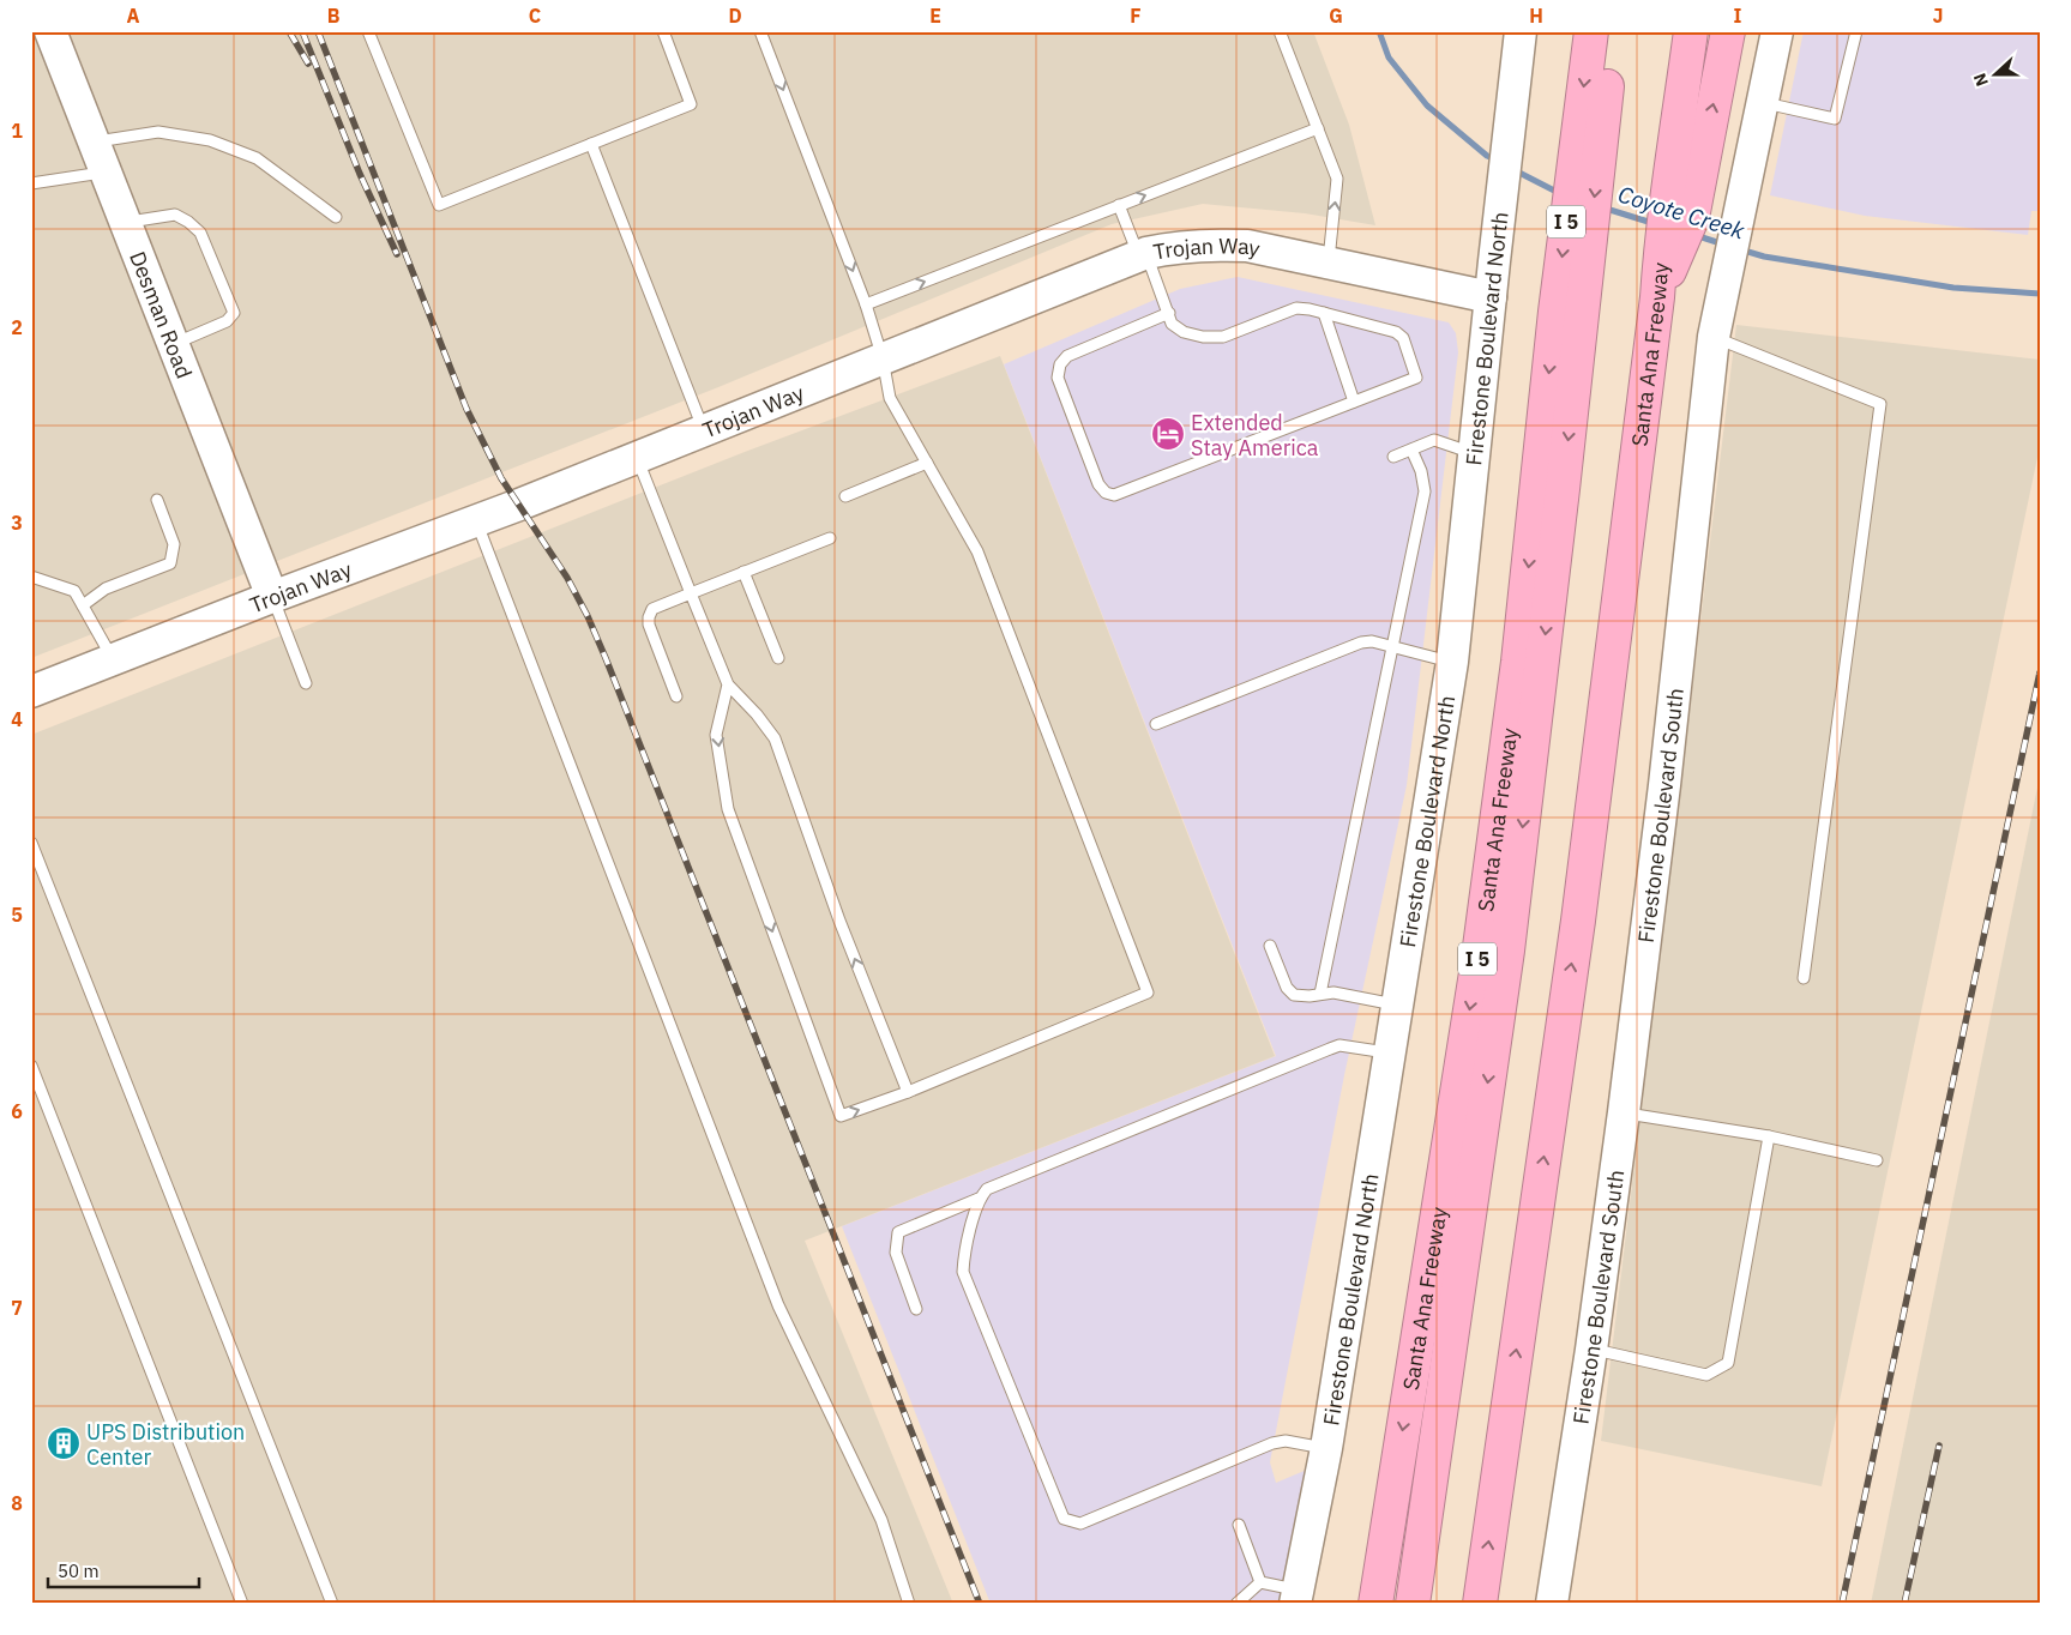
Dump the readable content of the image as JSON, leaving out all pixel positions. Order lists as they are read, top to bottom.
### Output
{
  "streets": {
    "highway": ["I 5", "Santa Ana Freeway"],
    "street": [
      "Trojan Way",
      "Desman Road",
      "Firestone Boulevard North",
      "Firestone Boulevard South"
    ]
  },
  "crossings": [
    ["Trojan Way", "Desman Road"],
    ["Trojan Way", "Firestone Boulevard North"]
  ],
  "water": ["Coyote Creek"],
  "places": {
    "hotel": ["Extended Stay America"],
    "building": ["UPS Distribution Center"]
  },
  "scale_bar": "50 m",
  "north": "left",
  "grid": {
    "columns": [
      "A",
      "B",
      "C",
      "D",
      "E",
      "F",
      "G",
      "H",
      "I",
      "J"
    ],
    "rows": [
      "1",
      "2",
      "3",
      "4",
      "5",
      "6",
      "7",
      "8"
    ]
  }
}
